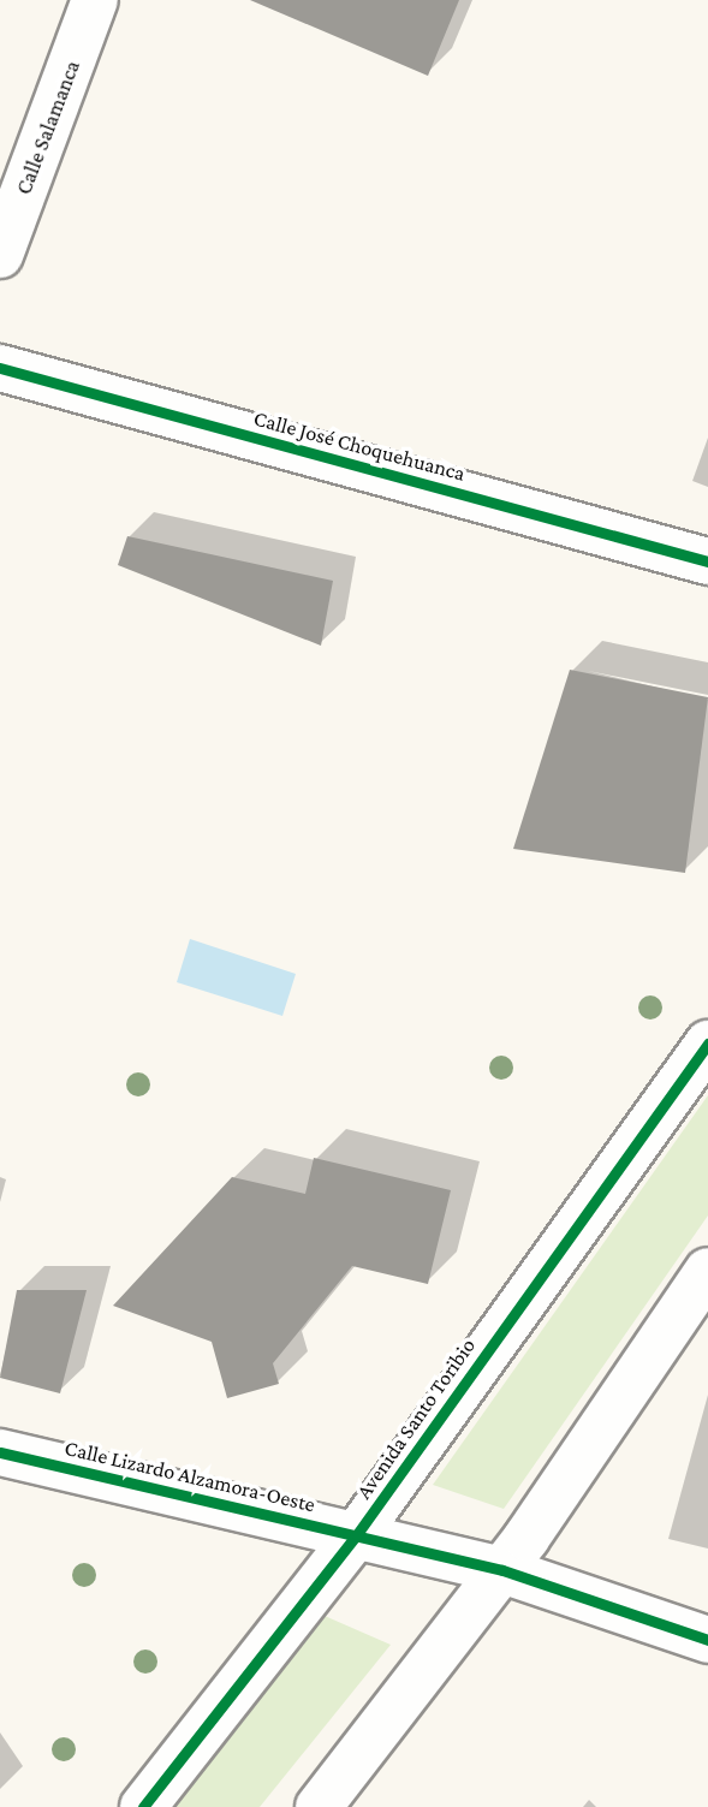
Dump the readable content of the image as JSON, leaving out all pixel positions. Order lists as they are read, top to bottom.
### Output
{
  "streets": {
    "street": [
      "Calle Salamanca",
      "Calle José Choquehuanca",
      "Avenida Santo Toribio",
      "Calle Lizardo Alzamora-Oeste"
    ]
  },
  "crossings": [
    ["Avenida Santo Toribio", "Calle Lizardo Alzamora-Oeste"]
  ]
}
